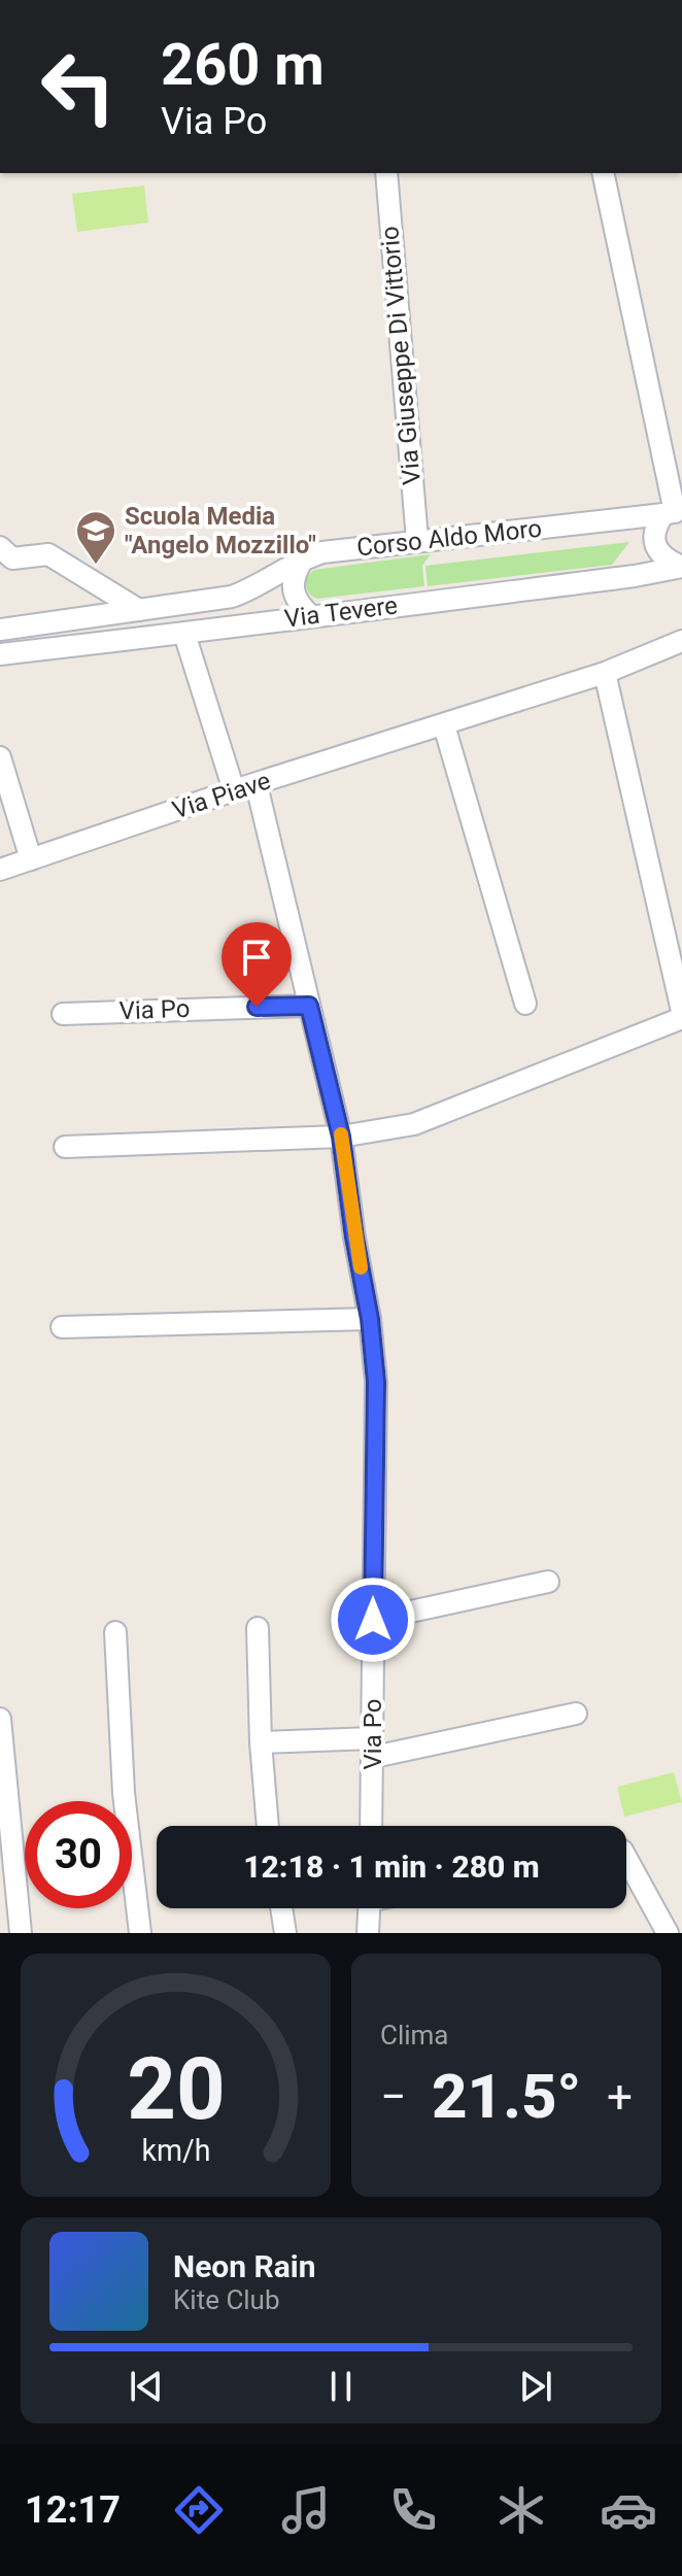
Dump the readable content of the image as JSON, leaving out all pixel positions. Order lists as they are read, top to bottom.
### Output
{
  "streets": {
    "street": [
      "Via Giuseppe Di Vittorio",
      "Corso Aldo Moro",
      "Via Tevere",
      "Via Piave",
      "Via Po"
    ]
  },
  "crossings": [
    ["Via Giuseppe Di Vittorio", "Corso Aldo Moro"]
  ],
  "places": {
    "school or university": ["Scuola Media \"Angelo Mozzillo\""]
  },
  "page": {
    "turn": ["260 m", "Via Po"],
    "limit": "30",
    "trip": "12:18 · 1 min · 280 m",
    "tile": "Clima",
    "heat": ["−", "21.5°", "+"],
    "song": ["Neon Rain", "Kite Club"],
    "tabs": "12:17",
    "gauge": ["20", "km/h"]
  }
}
